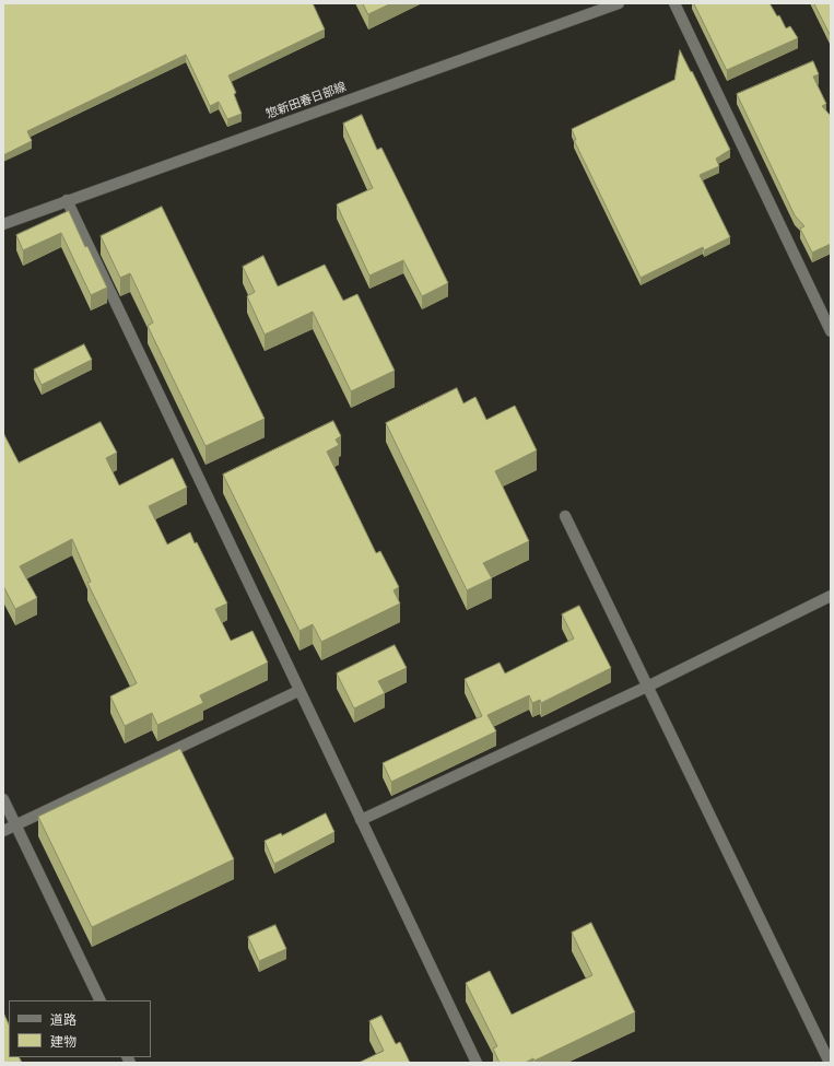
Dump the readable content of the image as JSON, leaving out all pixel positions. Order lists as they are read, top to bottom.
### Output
{
  "streets": {
    "street": ["惣新田春日部線"]
  },
  "legend": ["道路", "建物"]
}
